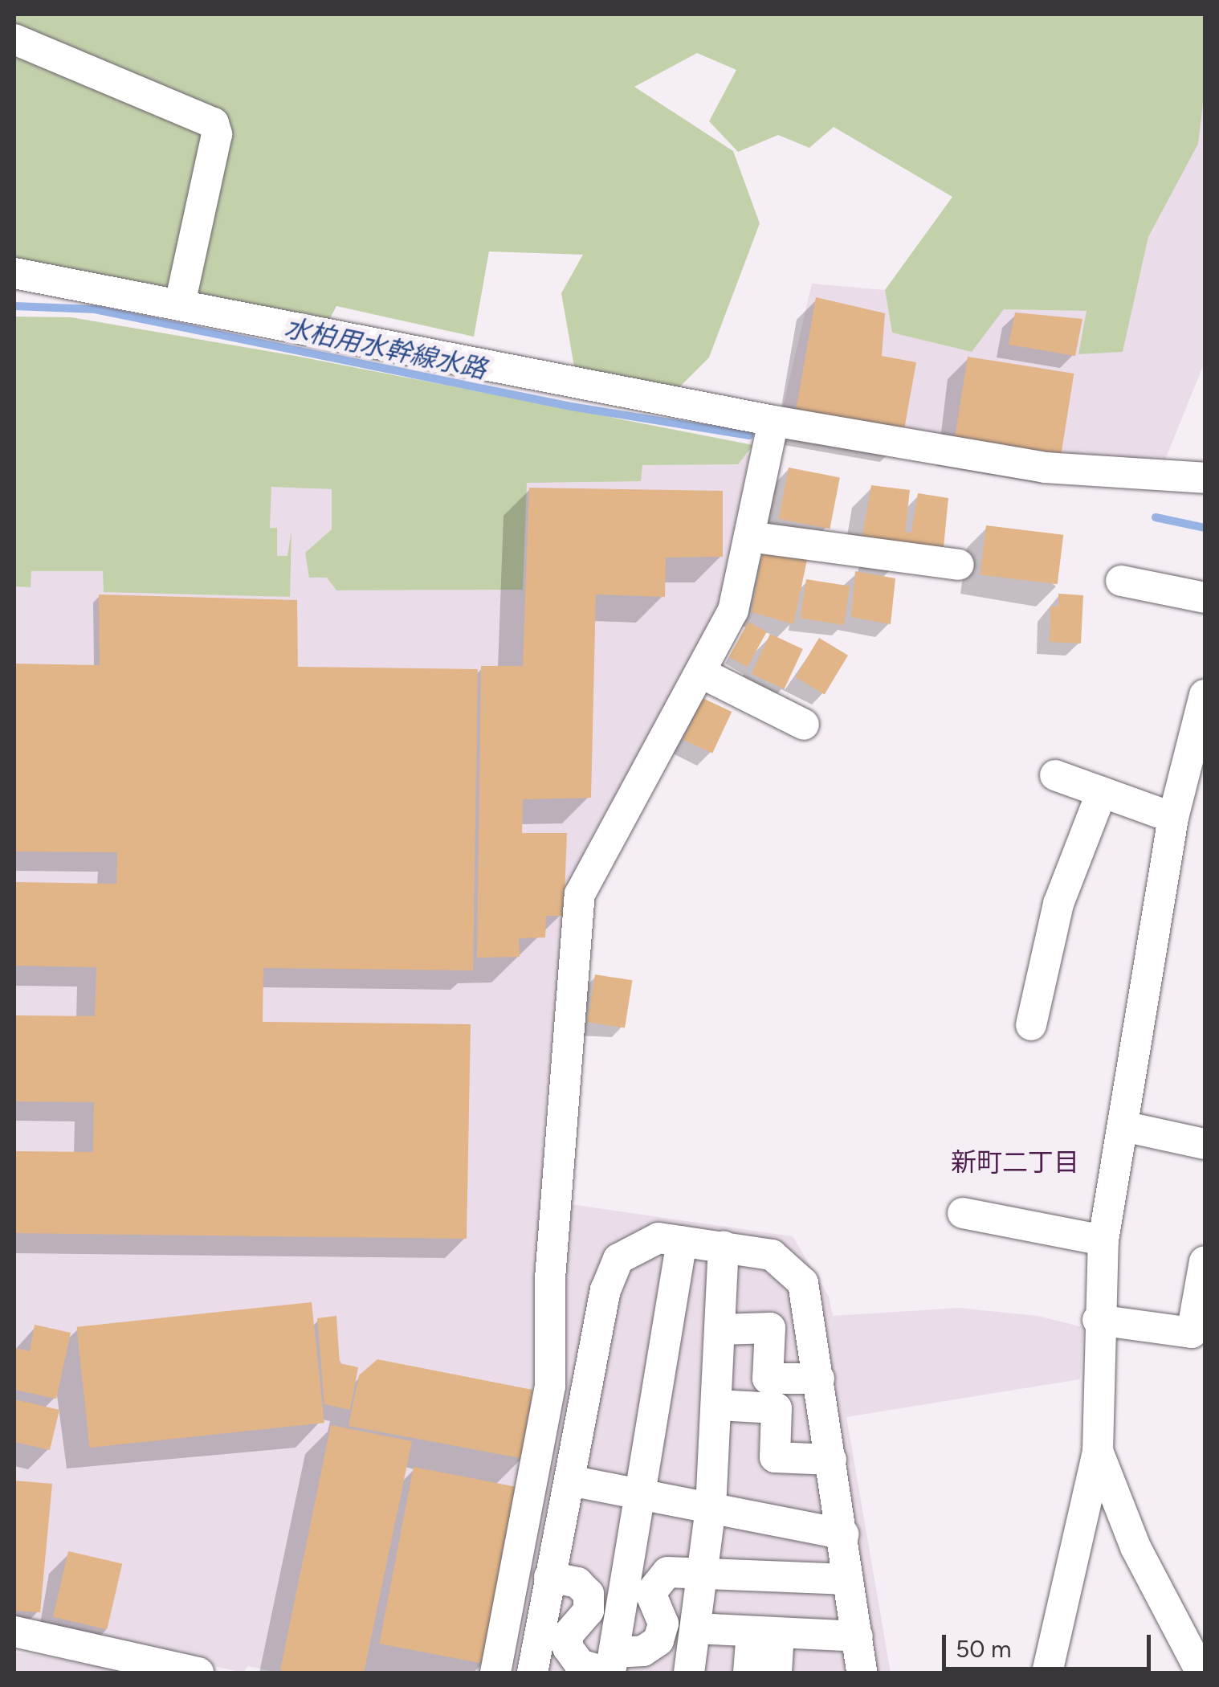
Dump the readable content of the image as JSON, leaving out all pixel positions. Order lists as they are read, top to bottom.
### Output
{
  "districts": ["新町二丁目"],
  "water": ["水柏用水幹線水路"],
  "scale_bar": "50 m"
}
